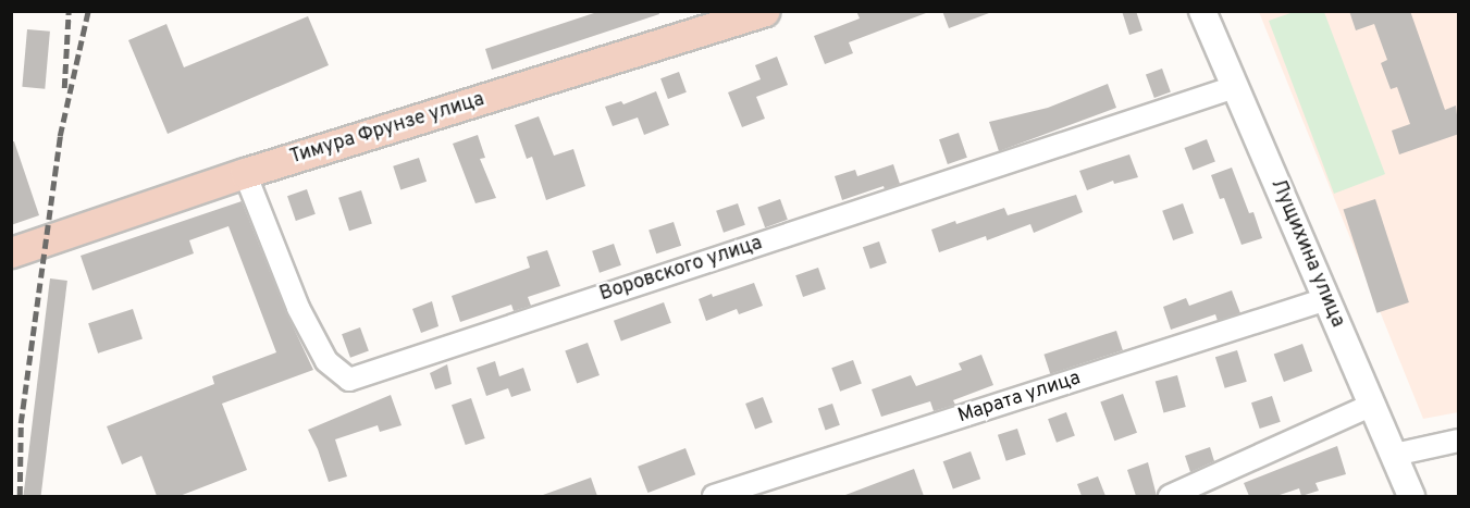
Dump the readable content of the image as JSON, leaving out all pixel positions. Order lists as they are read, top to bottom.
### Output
{
  "streets": {
    "main road": ["Тимура Фрунзе улица"],
    "street": ["Лущихина улица", "Воровского улица", "Марата улица"]
  },
  "crossings": [
    ["Тимура Фрунзе улица", "Воровского улица"],
    ["Лущихина улица", "Воровского улица"],
    ["Лущихина улица", "Марата улица"]
  ]
}
